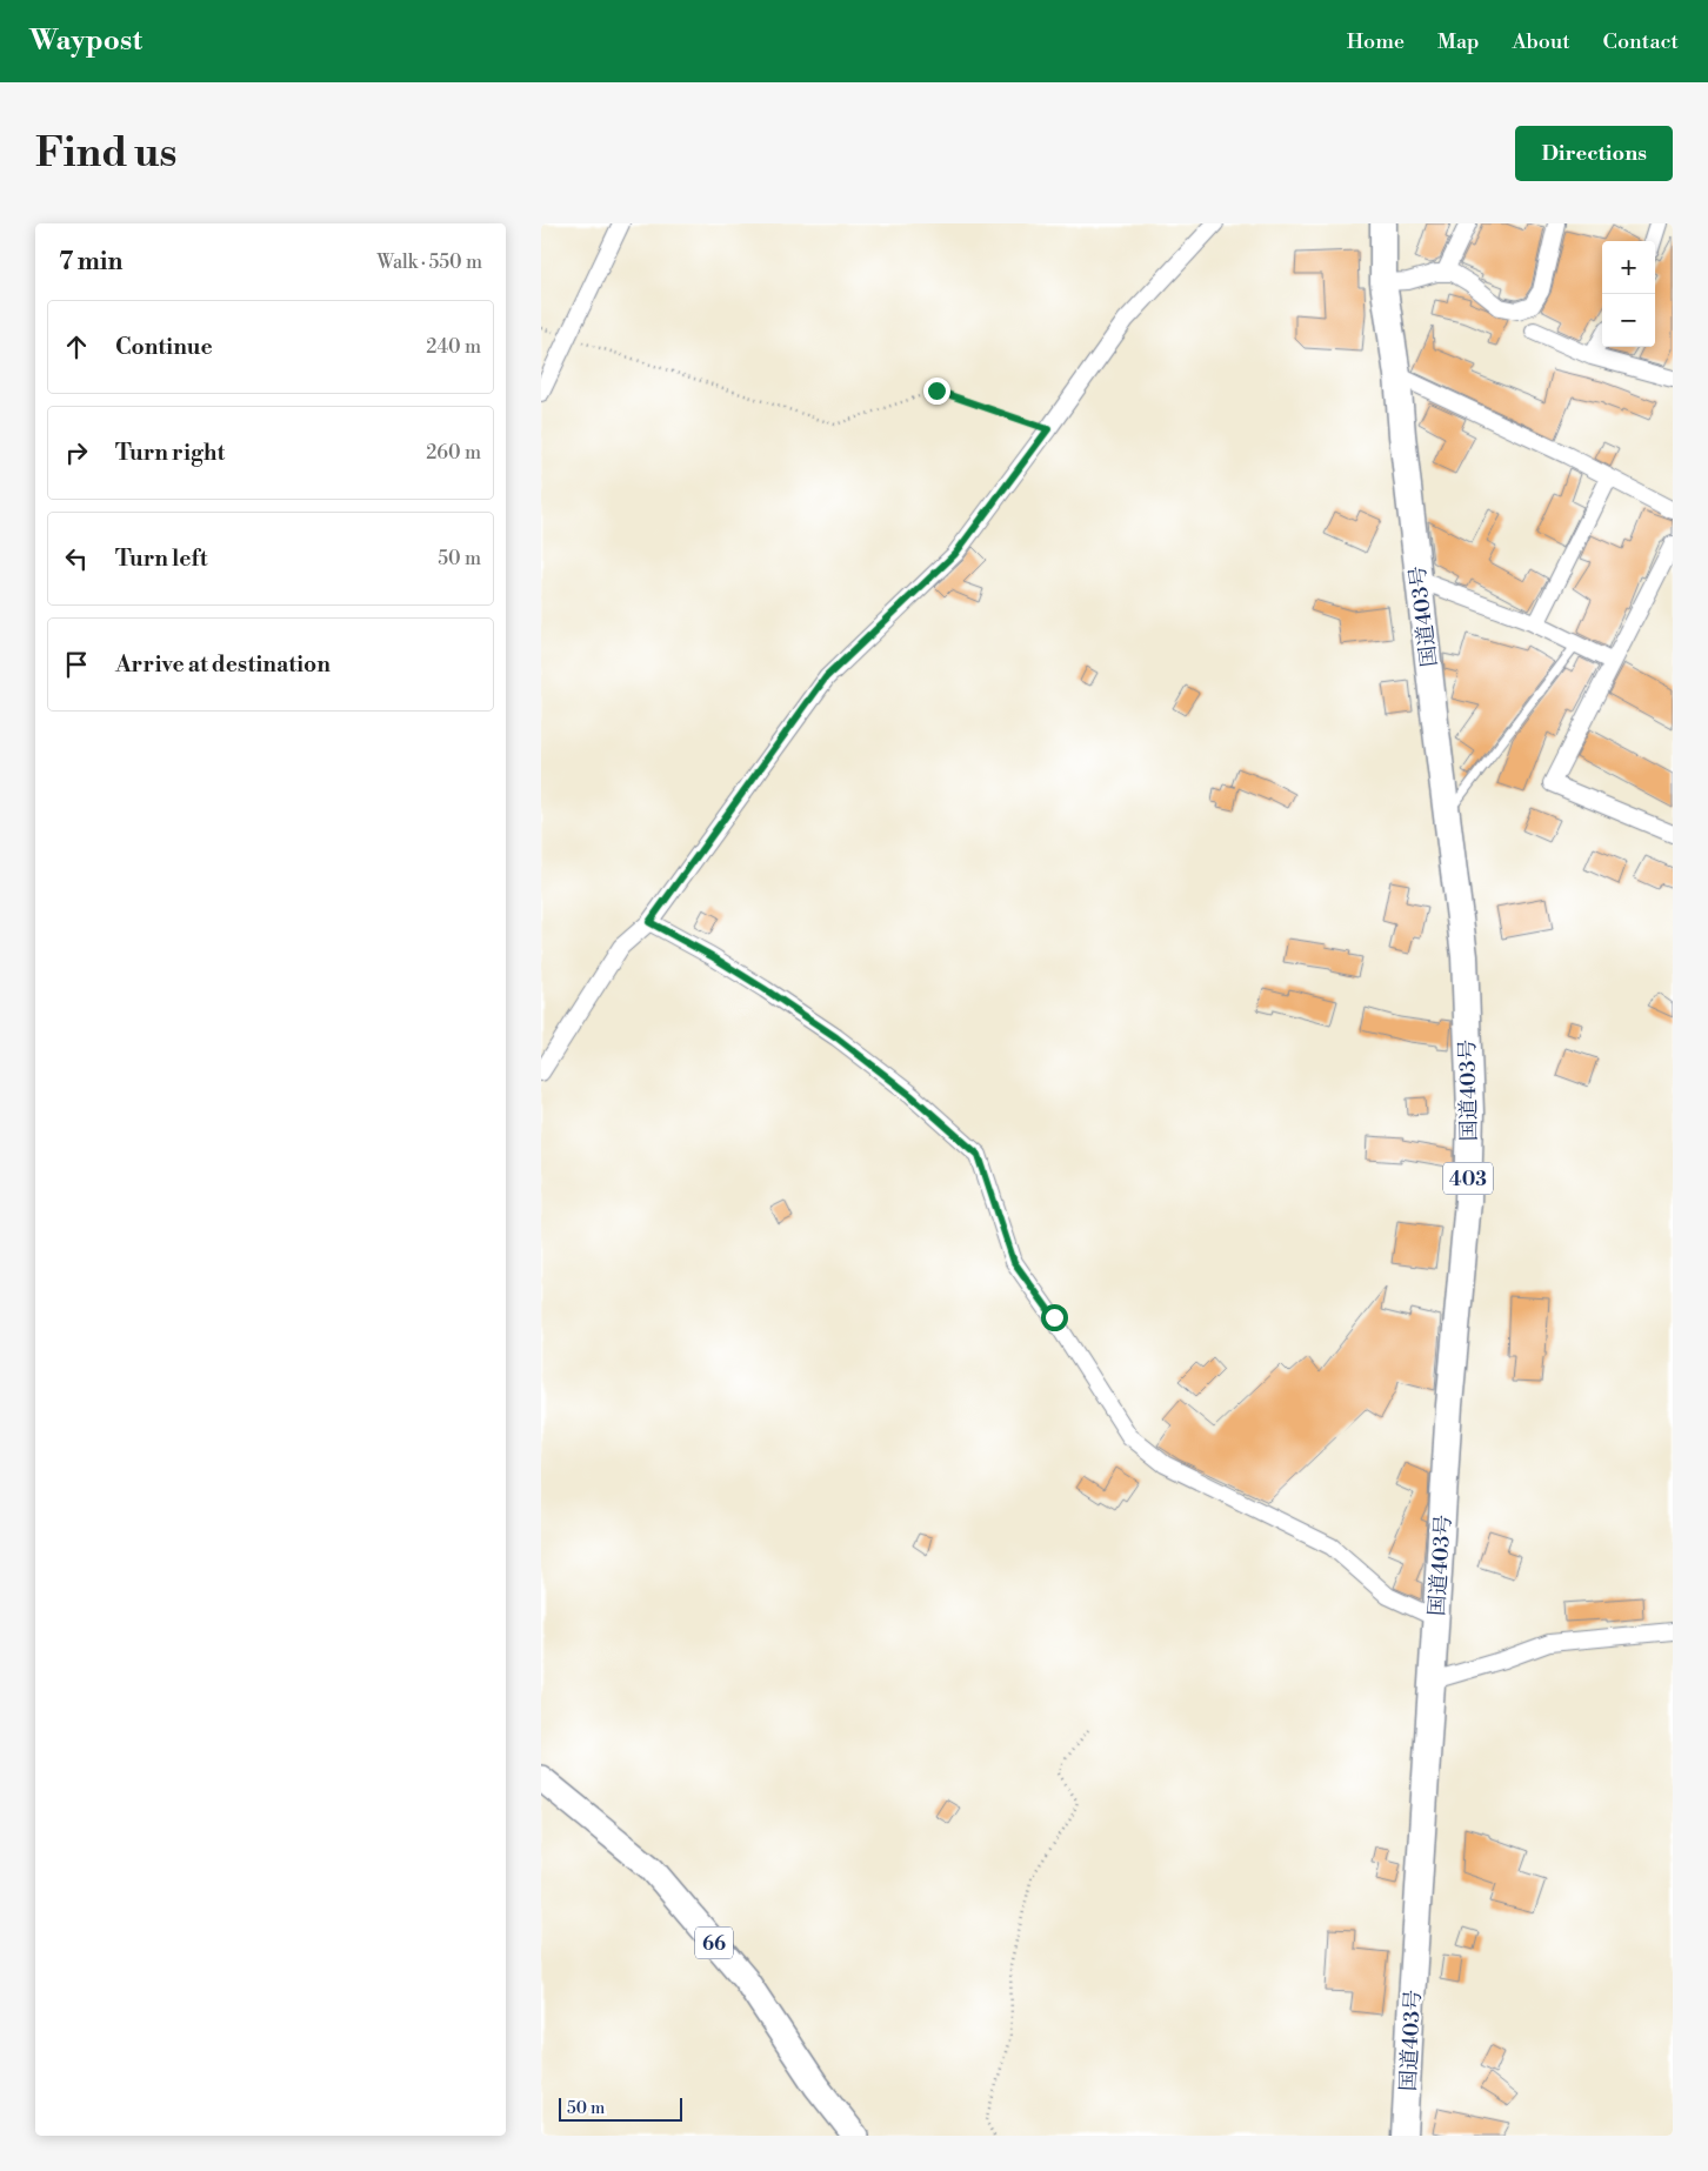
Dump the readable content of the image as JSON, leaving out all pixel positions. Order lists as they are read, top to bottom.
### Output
{
  "streets": {
    "highway": ["国道403号", "403"],
    "main road": ["66"]
  },
  "scale_bar": "50 m",
  "page": {
    "header": "Waypost",
    "nav": [
      "Home",
      "Map",
      "About",
      "Contact"
    ],
    "buttons": "Directions",
    "title": "Find us",
    "heading": ["7 min", "Walk · 550 m"],
    "map_buttons": ["+", "−"],
    "list": [
      ["Continue", "240 m"],
      ["Turn right", "260 m"],
      ["Turn left", "50 m"],
      "Arrive at destination"
    ],
    "scale": "50 m"
  }
}
